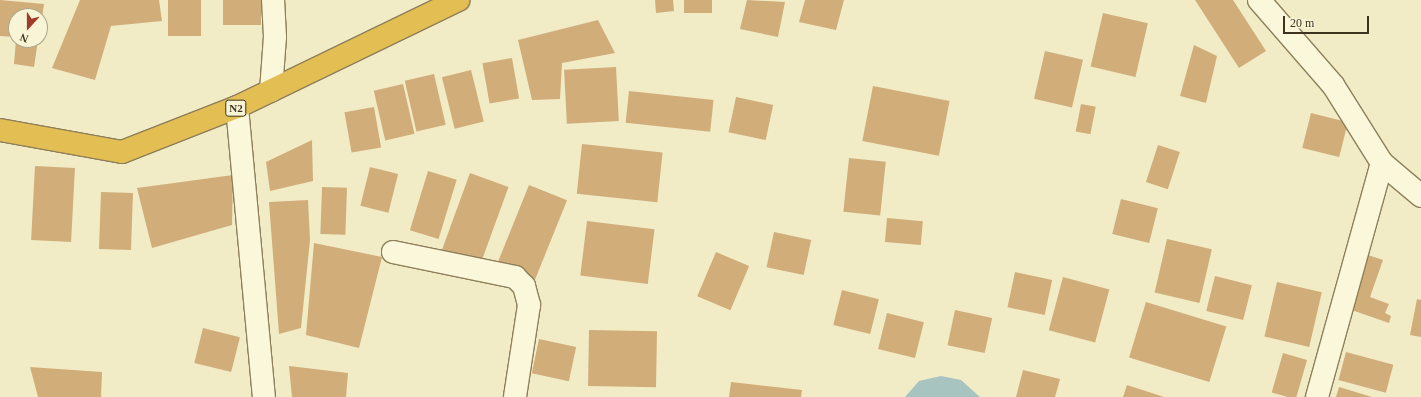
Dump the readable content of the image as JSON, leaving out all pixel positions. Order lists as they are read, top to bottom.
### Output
{
  "streets": {
    "highway": ["N2"]
  },
  "scale_bar": "20 m",
  "north": "bottom"
}
